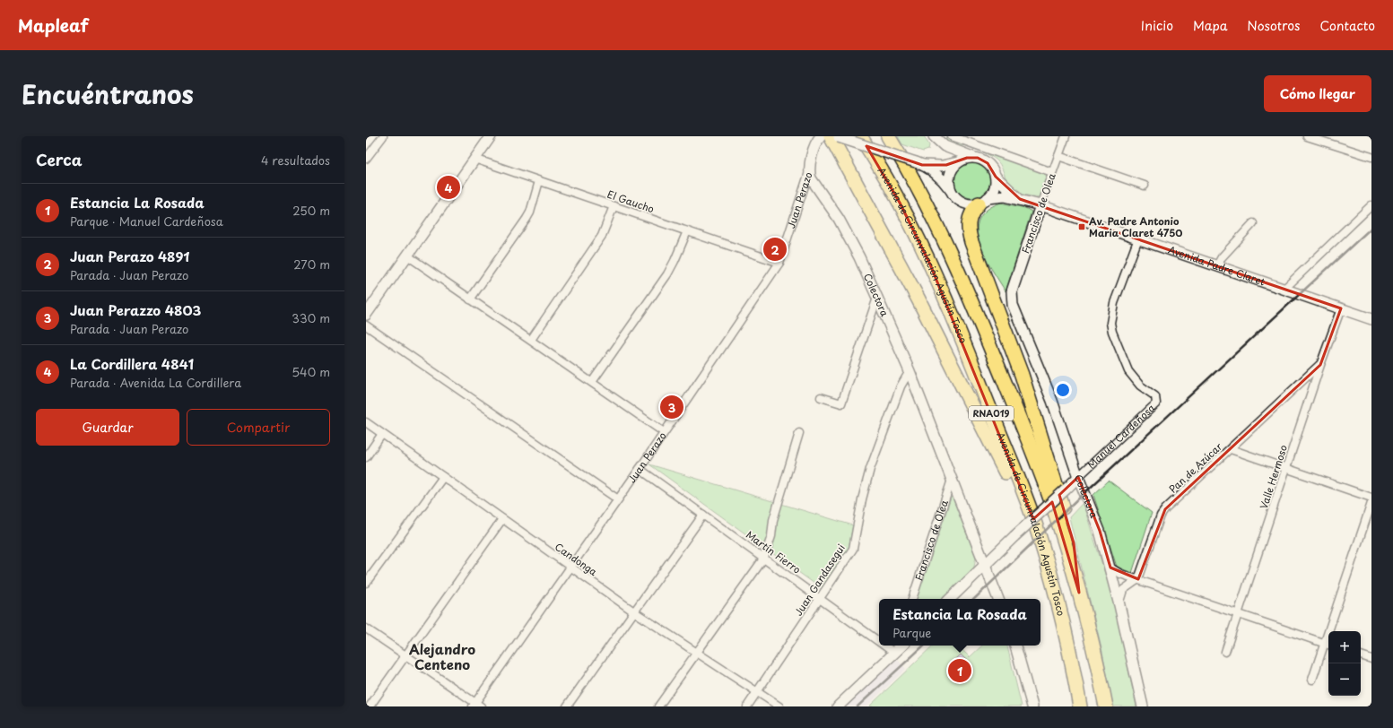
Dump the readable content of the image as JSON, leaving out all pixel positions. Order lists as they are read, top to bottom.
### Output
{
  "streets": {
    "highway": ["Avenida de Circunvalación Agustín Tosco", "RNA019"],
    "main road": [
      "Juan Perazo",
      "Francisco de Olea",
      "Avenida Padre Claret",
      "Colectora"
    ],
    "street": [
      "El Gaucho",
      "Manuel Cardeñosa",
      "Pan de Azúcar",
      "Valle Hermoso",
      "Martín Fierro",
      "Candonga",
      "Juan Gandasegui"
    ]
  },
  "crossings": [
    ["Juan Perazo", "El Gaucho"],
    ["Juan Perazo", "Colectora"],
    ["Juan Perazo", "Martín Fierro"],
    ["Juan Perazo", "Candonga"],
    ["Francisco de Olea", "Avenida Padre Claret"],
    ["Francisco de Olea", "Colectora"],
    ["Avenida Padre Claret", "Manuel Cardeñosa"],
    ["Avenida Padre Claret", "Valle Hermoso"],
    ["Colectora", "Manuel Cardeñosa"],
    ["Colectora", "Juan Gandasegui"],
    ["Pan de Azúcar", "Valle Hermoso"],
    ["Martín Fierro", "Juan Gandasegui"],
    ["Candonga", "Juan Gandasegui"]
  ],
  "districts": ["Alejandro Centeno"],
  "places": {
    "transit": ["Av. Padre Antonio Maria Claret 4750"]
  },
  "page": {
    "header": "Mapleaf",
    "nav": [
      "Inicio",
      "Mapa",
      "Nosotros",
      "Contacto"
    ],
    "title": "Encuéntranos",
    "buttons": [
      "Cómo llegar",
      ["Guardar", "Compartir"]
    ],
    "heading": ["Cerca", "4 resultados"],
    "pins": [
      "4",
      "2",
      "3",
      "1"
    ],
    "list": [
      {
        "mark": "1",
        "name": "Estancia La Rosada",
        "note": "Parque · Manuel Cardeñosa",
        "value": "250 m"
      },
      {
        "mark": "2",
        "name": "Juan Perazo 4891",
        "note": "Parada · Juan Perazo",
        "value": "270 m"
      },
      {
        "mark": "3",
        "name": "Juan Perazzo 4803",
        "note": "Parada · Juan Perazo",
        "value": "330 m"
      },
      {
        "mark": "4",
        "name": "La Cordillera 4841",
        "note": "Parada · Avenida La Cordillera",
        "value": "540 m"
      }
    ],
    "popup": ["Estancia La Rosada", "Parque"],
    "map_buttons": ["+", "−"]
  }
}
